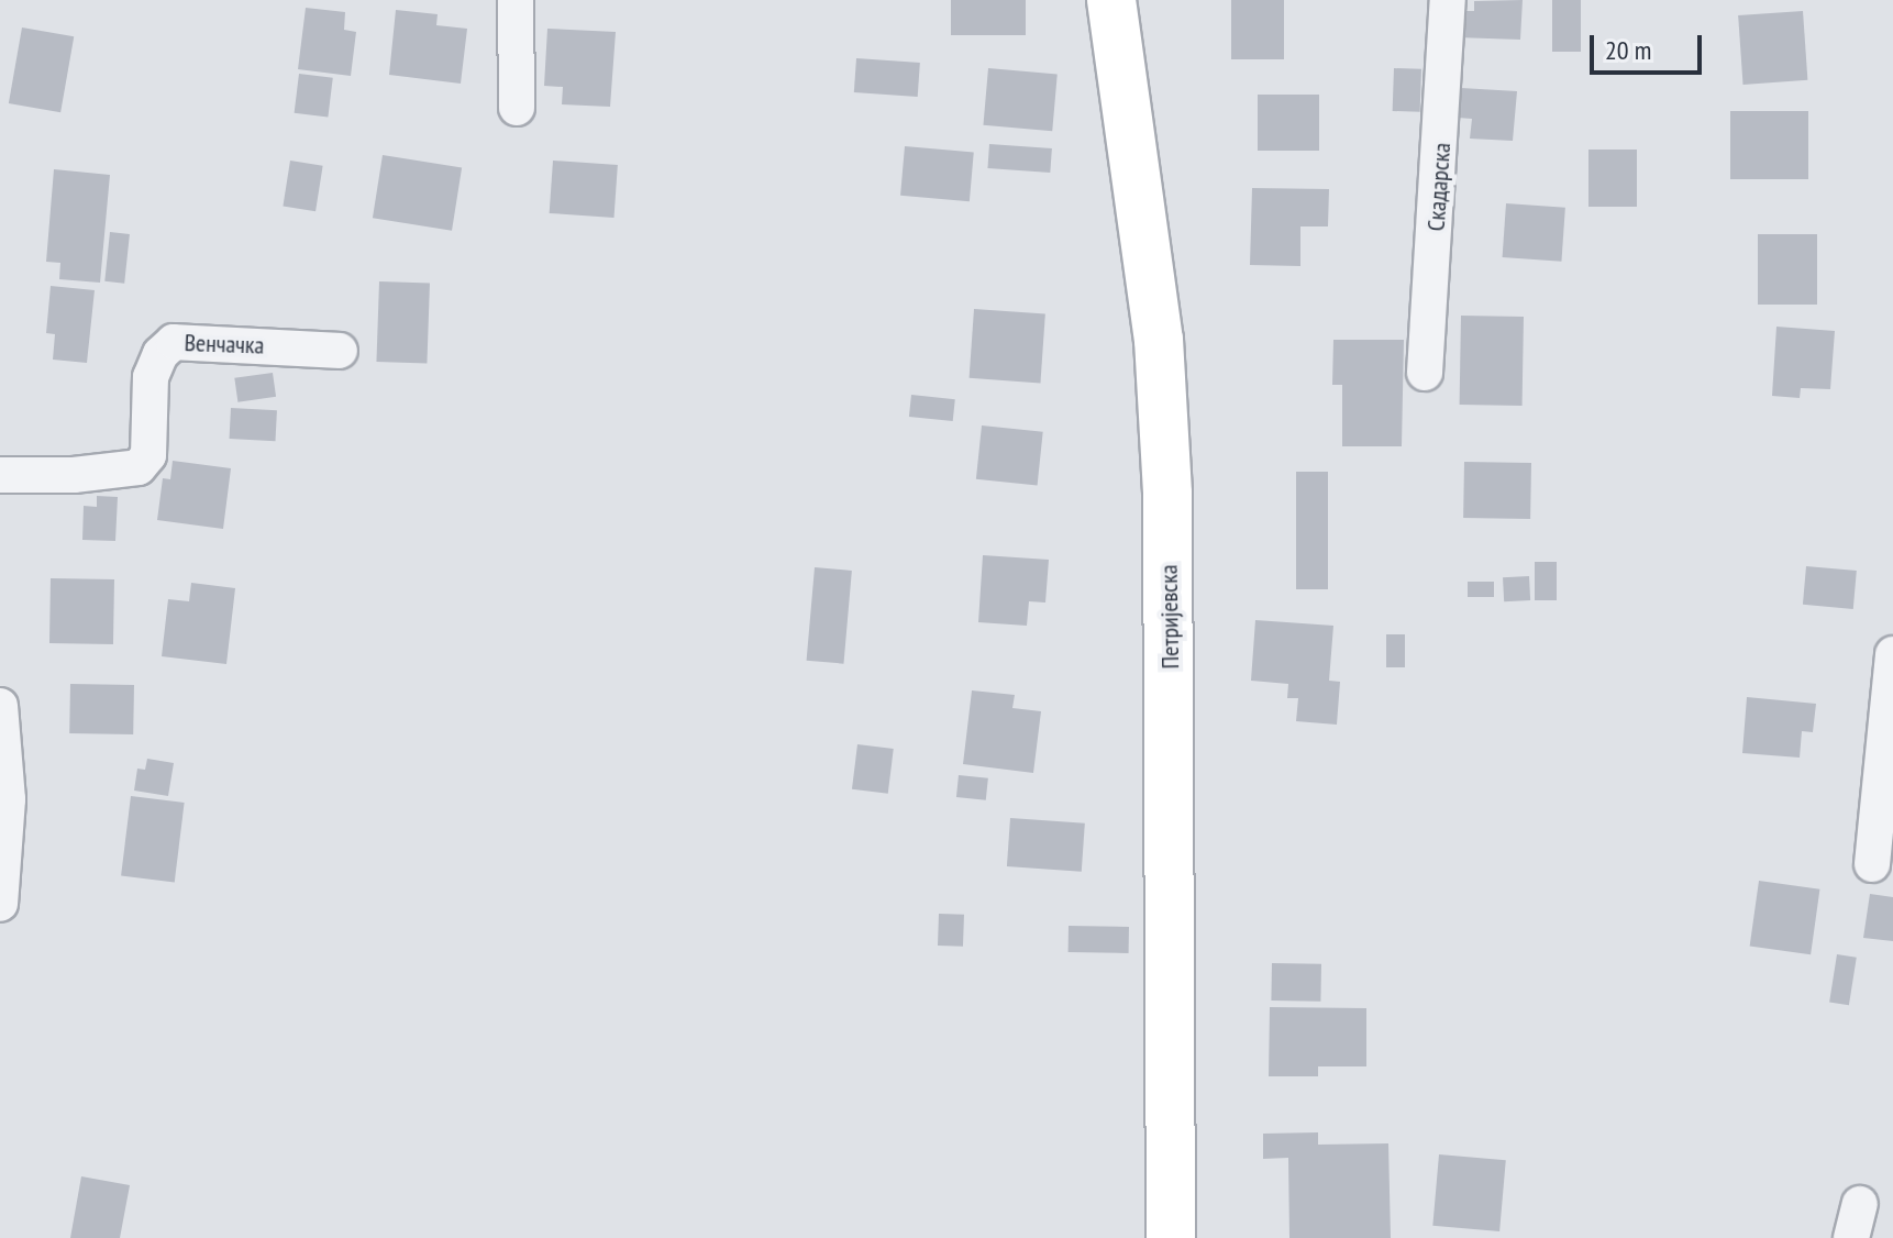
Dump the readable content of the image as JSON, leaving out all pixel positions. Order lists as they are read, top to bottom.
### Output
{
  "streets": {
    "main road": ["Петријевска"],
    "street": ["Скадарска", "Венчачка"]
  },
  "scale_bar": "20 m"
}
